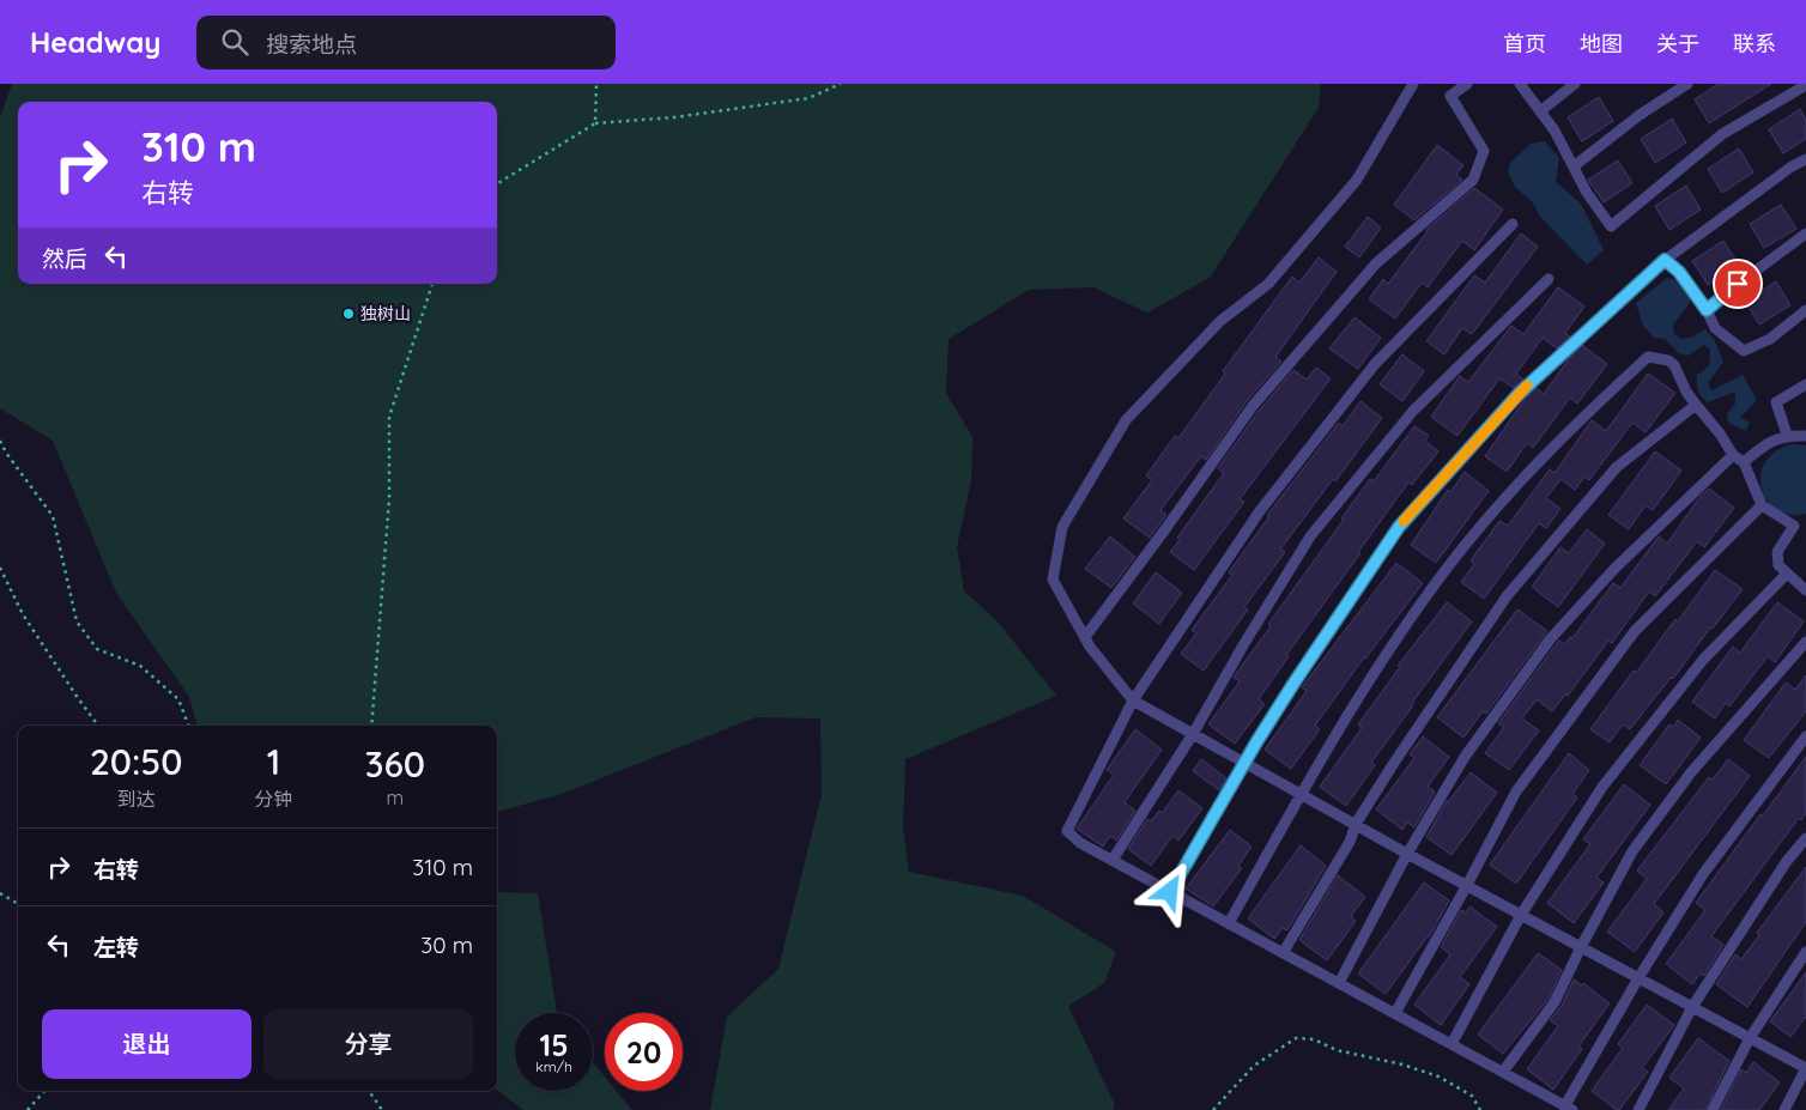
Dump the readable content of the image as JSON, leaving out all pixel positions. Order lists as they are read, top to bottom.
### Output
{
  "places": ["独树山"],
  "page": {
    "header": "Headway",
    "search": "搜索地点",
    "nav": [
      "首页",
      "地图",
      "关于",
      "联系"
    ],
    "turn": ["310 m", "右转"],
    "then": "然后",
    "eta": [
      "20:50",
      "到达",
      "1",
      "分钟",
      "360",
      "m"
    ],
    "list": [
      {
        "name": "右转",
        "value": "310 m"
      },
      {
        "name": "左转",
        "value": "30 m"
      }
    ],
    "buttons": ["退出", "分享"],
    "speed": "15 km/h",
    "limit": "20"
  }
}
